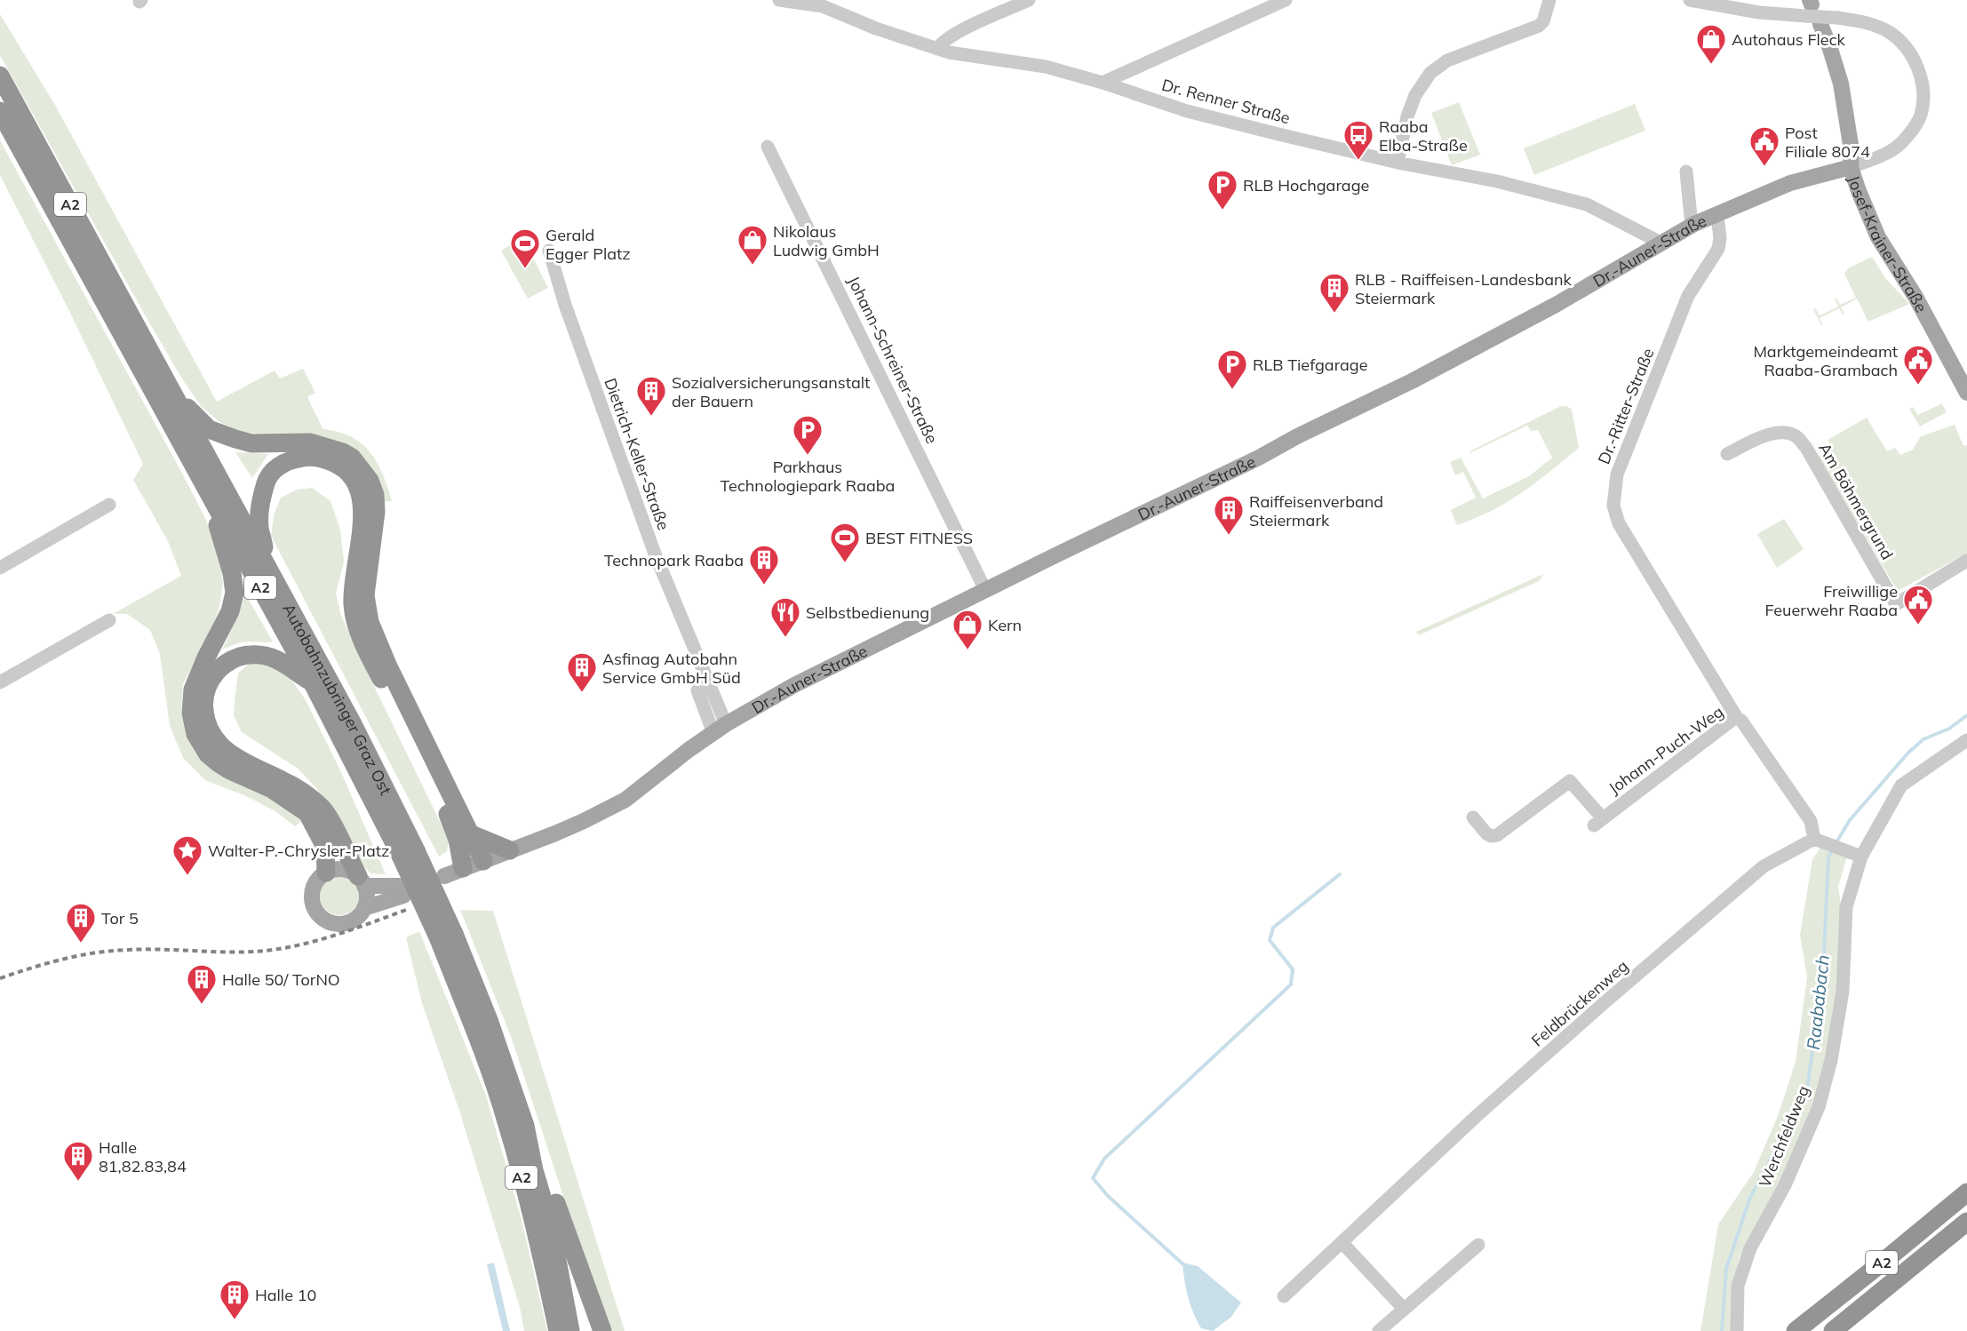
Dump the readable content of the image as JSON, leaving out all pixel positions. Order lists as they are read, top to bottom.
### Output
{
  "streets": {
    "highway": ["A2", "Autobahnzubringer Graz Ost"],
    "main road": ["Josef-Krainer-Straße", "Dr.-Auner-Straße"],
    "street": [
      "Dr. Renner Straße",
      "Johann-Schreiner-Straße",
      "Dr.-Ritter-Straße",
      "Dietrich-Keller-Straße",
      "Am Böhmergrund",
      "Johann-Puch-Weg",
      "Feldbrückenweg",
      "Werchfeldweg"
    ]
  },
  "crossings": [
    ["Dr. Renner Straße", "Dr.-Auner-Straße"],
    ["Josef-Krainer-Straße", "Dr.-Auner-Straße"],
    ["Dr.-Auner-Straße", "Johann-Schreiner-Straße"],
    ["Dr.-Auner-Straße", "Dr.-Ritter-Straße"],
    ["Dr.-Auner-Straße", "Dietrich-Keller-Straße"],
    ["Dr.-Ritter-Straße", "Johann-Puch-Weg"],
    ["Johann-Puch-Weg", "Feldbrückenweg"]
  ],
  "water": ["Raababach"],
  "places": {
    "shop": ["Autohaus Fleck", "Nikolaus Ludwig GmbH", "Kern"],
    "bus stop": ["Raaba Elba-Straße"],
    "public building": ["Post Filiale 8074", "Marktgemeindeamt Raaba-Grambach", "Freiwillige Feuerwehr Raaba"],
    "parking": ["RLB Hochgarage", "RLB Tiefgarage", "Parkhaus Technologiepark Raaba"],
    "sports": ["Gerald Egger Platz", "BEST FITNESS"],
    "building": [
      "RLB - Raiffeisen-Landesbank Steiermark",
      "Sozialversicherungsanstalt der Bauern",
      "Raiffeisenverband Steiermark",
      "Technopark Raaba",
      "Asfinag Autobahn Service GmbH Süd",
      "Tor 5",
      "Halle 50/ TorNO",
      "Halle 81,82.83,84",
      "Halle 10"
    ],
    "restaurant": ["Selbstbedienung"],
    "place": ["Walter-P.-Chrysler-Platz"]
  }
}
